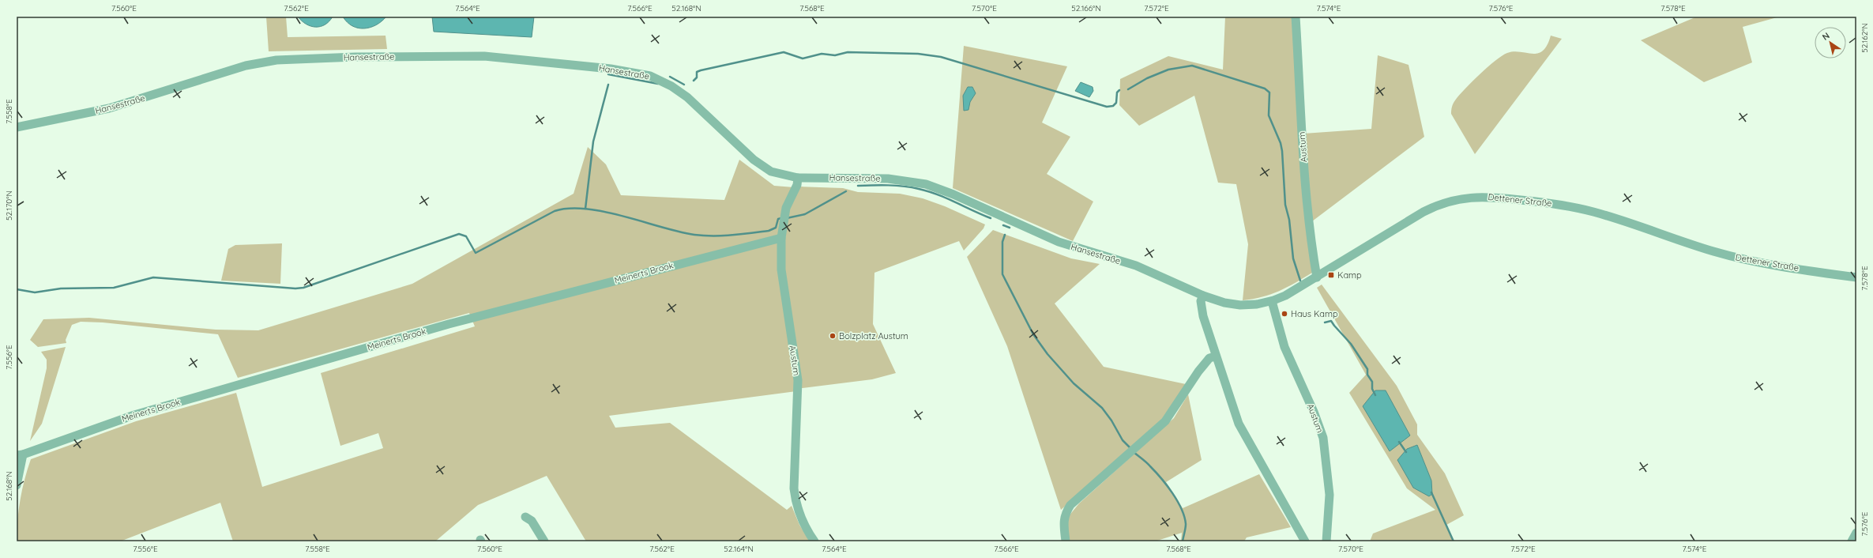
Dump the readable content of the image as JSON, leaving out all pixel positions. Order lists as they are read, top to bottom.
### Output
{
  "streets": {
    "street": [
      "Hansestraße",
      "Austum",
      "Dettener Straße",
      "Meinerts Brook"
    ]
  },
  "crossings": [
    ["Hansestraße", "Austum"],
    ["Hansestraße", "Dettener Straße"],
    ["Austum", "Dettener Straße"],
    ["Austum", "Meinerts Brook"]
  ],
  "places": {
    "transit": ["Kamp"],
    "other": ["Haus Kamp", "Bolzplatz Austum"]
  },
  "north": "top left",
  "coordinates": [
    "7.560°E",
    "7.562°E",
    "7.564°E",
    "7.566°E",
    "52.168°N",
    "7.568°E",
    "7.570°E",
    "52.166°N",
    "7.572°E",
    "7.574°E",
    "7.576°E",
    "7.578°E",
    "52.162°N",
    "7.558°E",
    "52.170°N",
    "7.556°E",
    "52.164°N"
  ]
}
